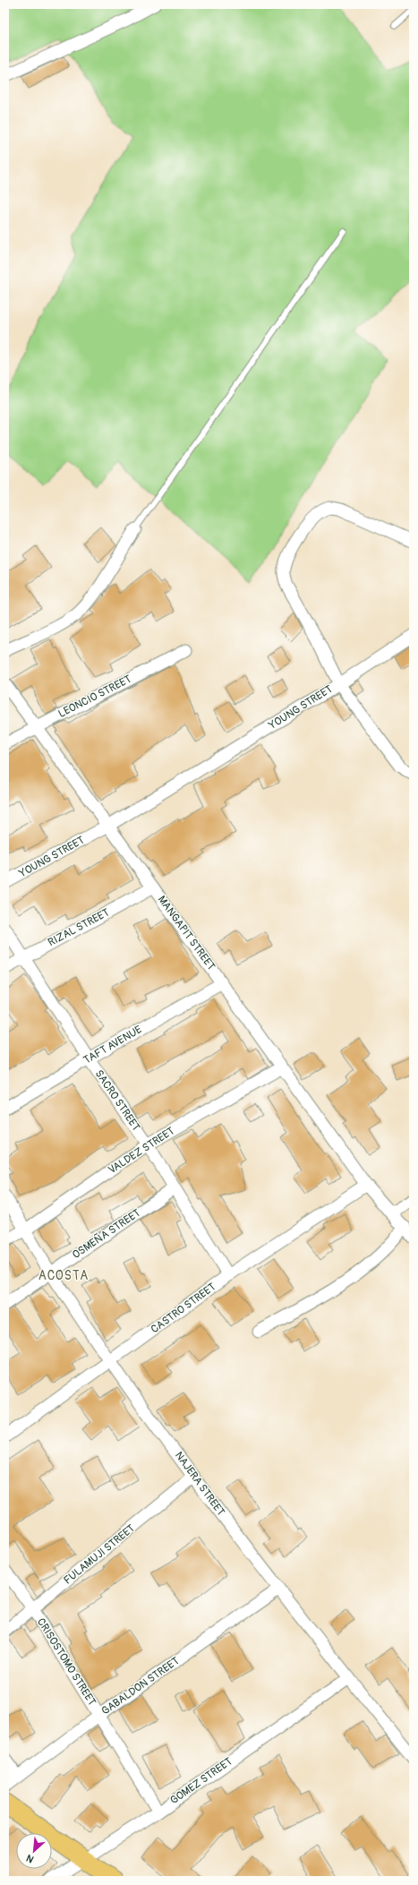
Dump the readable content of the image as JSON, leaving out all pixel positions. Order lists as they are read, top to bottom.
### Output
{
  "streets": {
    "street": [
      "LEONCIO STREET",
      "YOUNG STREET",
      "RIZAL STREET",
      "MANGAPIT STREET",
      "TAFT AVENUE",
      "SACRO STREET",
      "VALDEZ STREET",
      "OSMEÑA STREET",
      "CASTRO STREET",
      "NAJERA STREET",
      "FULAMUJI STREET",
      "CRISOSTOMO STREET",
      "GABALDON STREET",
      "GOMEZ STREET"
    ]
  },
  "crossings": [
    ["LEONCIO STREET", "MANGAPIT STREET"],
    ["YOUNG STREET", "MANGAPIT STREET"],
    ["RIZAL STREET", "MANGAPIT STREET"],
    ["RIZAL STREET", "SACRO STREET"],
    ["MANGAPIT STREET", "TAFT AVENUE"],
    ["MANGAPIT STREET", "VALDEZ STREET"],
    ["MANGAPIT STREET", "CASTRO STREET"],
    ["TAFT AVENUE", "SACRO STREET"],
    ["SACRO STREET", "VALDEZ STREET"],
    ["SACRO STREET", "OSMEÑA STREET"],
    ["SACRO STREET", "CASTRO STREET"],
    ["VALDEZ STREET", "NAJERA STREET"],
    ["OSMEÑA STREET", "NAJERA STREET"],
    ["CASTRO STREET", "NAJERA STREET"],
    ["NAJERA STREET", "FULAMUJI STREET"],
    ["NAJERA STREET", "GABALDON STREET"],
    ["NAJERA STREET", "GOMEZ STREET"],
    ["FULAMUJI STREET", "CRISOSTOMO STREET"],
    ["CRISOSTOMO STREET", "GABALDON STREET"],
    ["CRISOSTOMO STREET", "GOMEZ STREET"]
  ],
  "districts": ["ACOSTA"],
  "north": "bottom left"
}
